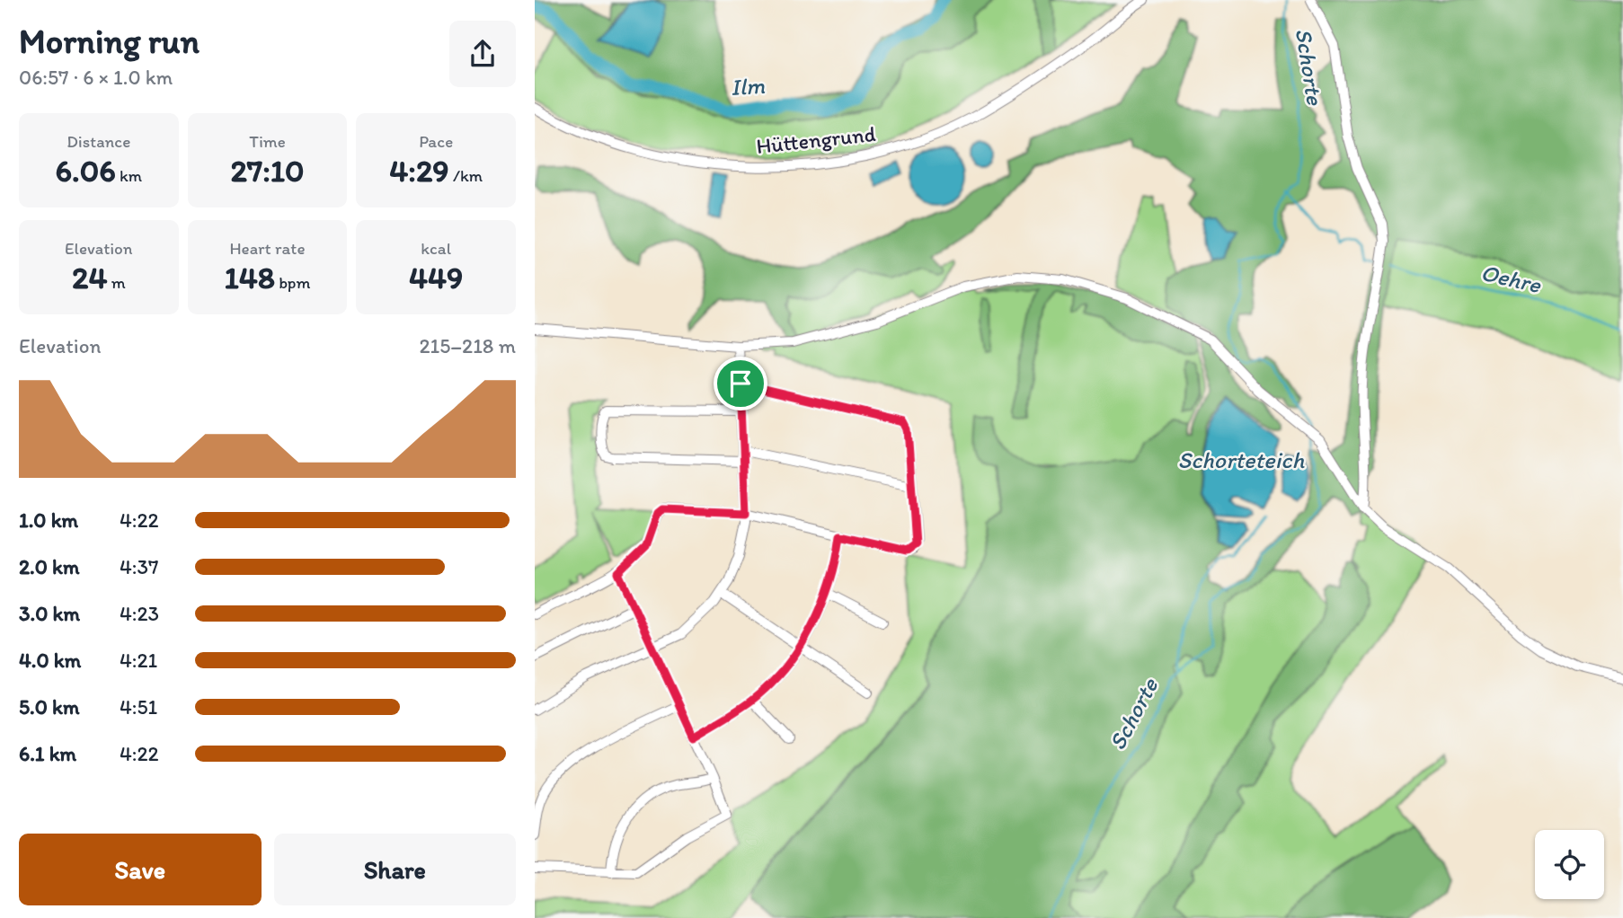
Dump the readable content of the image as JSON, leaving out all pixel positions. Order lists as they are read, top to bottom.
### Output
{
  "streets": {
    "street": ["Hüttengrund"]
  },
  "water": [
    "Schorte",
    "Ilm",
    "Oehre",
    "Schorteteich"
  ],
  "page": {
    "heading": ["Morning run", "06:57 · 6 × 1.0 km"],
    "stats": [
      ["Distance", "6.06 km"],
      ["Time", "27:10"],
      ["Pace", "4:29 /km"],
      ["Elevation", "24 m"],
      ["Heart rate", "148 bpm"],
      ["kcal", "449"]
    ],
    "chart": ["Elevation", "215–218 m"],
    "list": [
      {
        "name": "1.0 km",
        "note": "4:22"
      },
      {
        "name": "2.0 km",
        "note": "4:37"
      },
      {
        "name": "3.0 km",
        "note": "4:23"
      },
      {
        "name": "4.0 km",
        "note": "4:21"
      },
      {
        "name": "5.0 km",
        "note": "4:51"
      },
      {
        "name": "6.1 km",
        "note": "4:22"
      }
    ],
    "buttons": ["Save", "Share"]
  }
}
